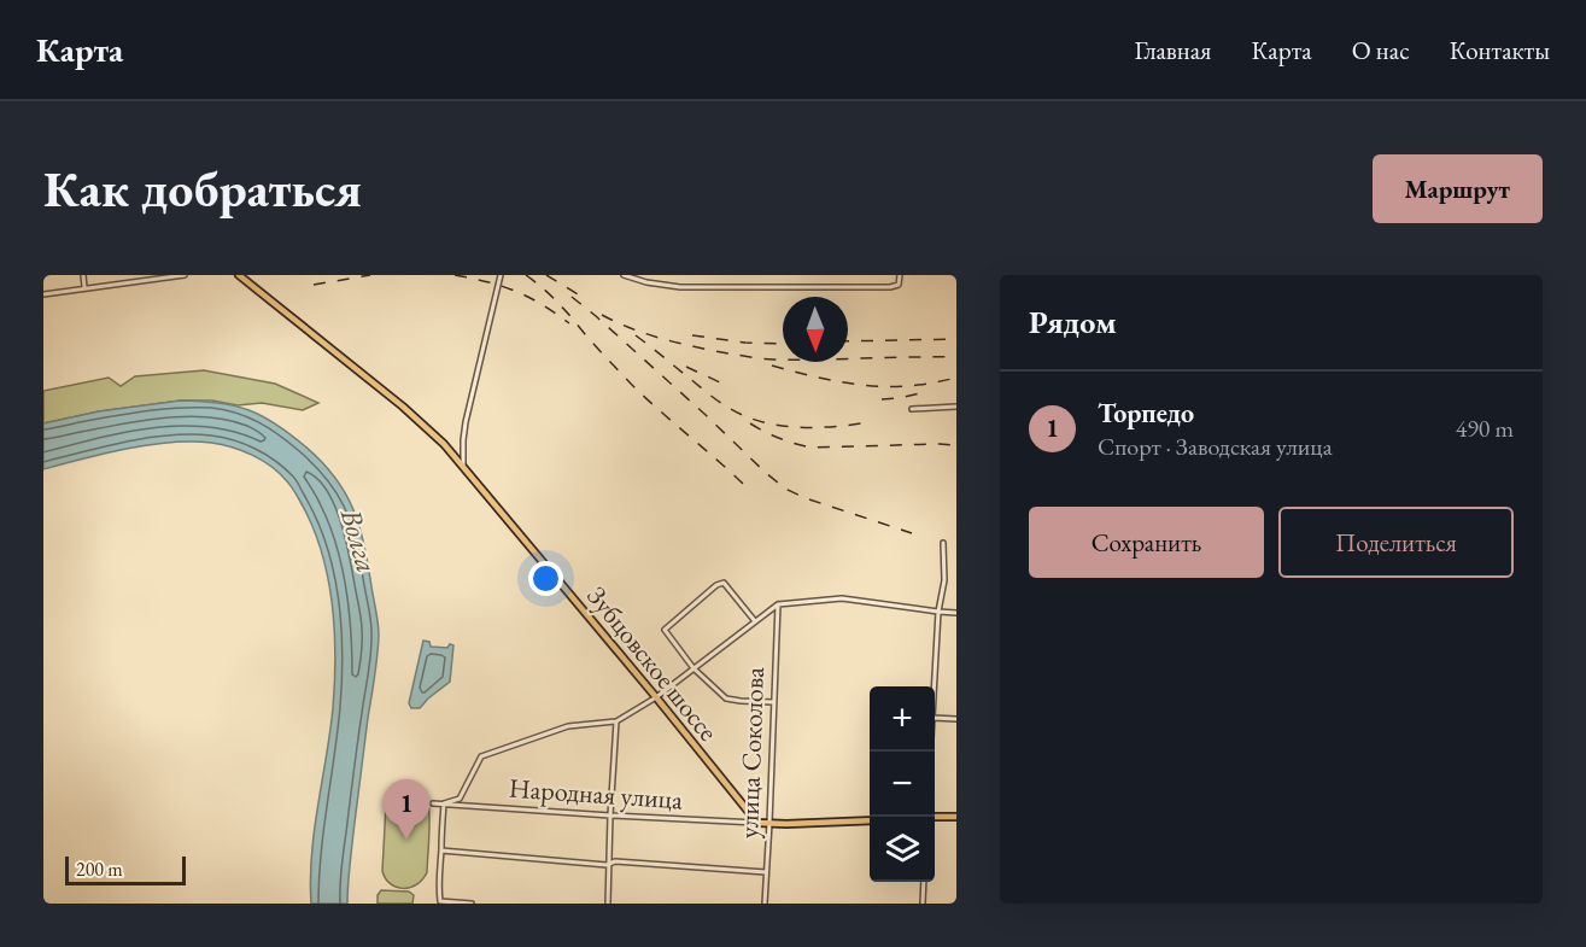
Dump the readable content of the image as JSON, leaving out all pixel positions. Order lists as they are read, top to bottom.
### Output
{
  "streets": {
    "main road": ["Зубцовское шоссе"],
    "street": ["улица Соколова", "Народная улица"]
  },
  "crossings": [
    ["Зубцовское шоссе", "Народная улица"]
  ],
  "water": ["Волга"],
  "scale_bar": "200 m",
  "north": "bottom",
  "page": {
    "header": "Карта",
    "nav": [
      "Главная",
      "Карта",
      "О нас",
      "Контакты"
    ],
    "buttons": [
      "Маршрут",
      ["Сохранить", "Поделиться"]
    ],
    "title": "Как добраться",
    "heading": "Рядом",
    "list": [
      {
        "mark": "1",
        "name": "Торпедо",
        "note": "Спорт · Заводская улица",
        "value": "490 m"
      }
    ],
    "map_buttons": ["+", "−"],
    "pins": "1",
    "scale": "200 m"
  }
}
